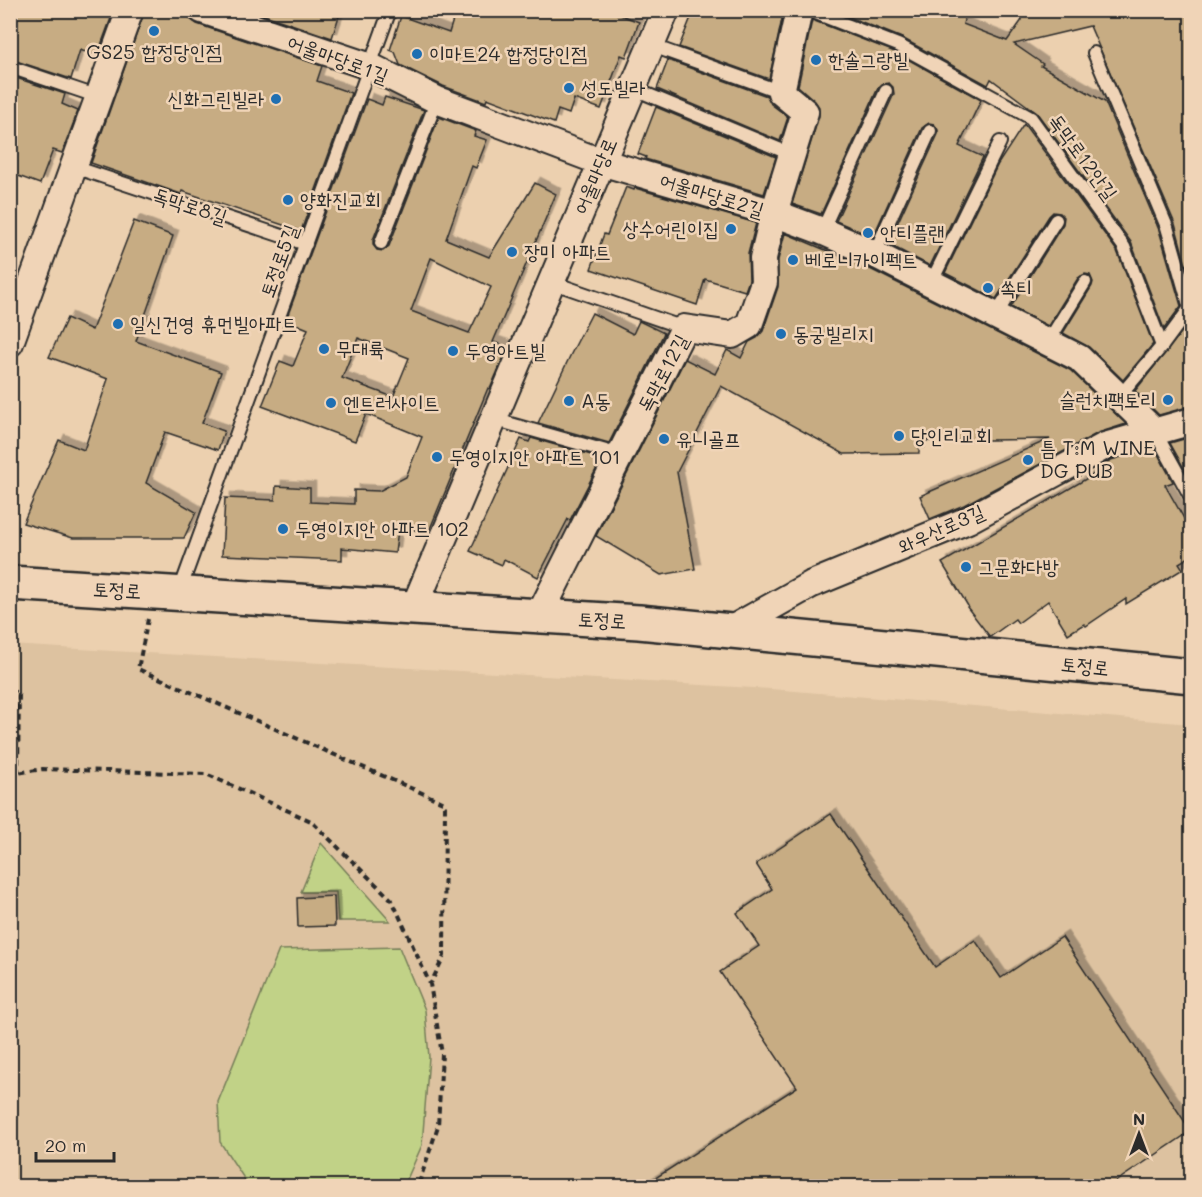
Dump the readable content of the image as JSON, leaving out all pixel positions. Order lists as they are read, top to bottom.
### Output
{
  "streets": {
    "street": [
      "어울마당로1길",
      "어울마당로",
      "어울마당로2길",
      "독막로12길",
      "와우산로3길",
      "토정로"
    ],
    "lane": ["독막로12안길", "독막로8길", "토정로5길"]
  },
  "crossings": [
    ["어울마당로1길", "어울마당로"],
    ["어울마당로1길", "어울마당로2길"],
    ["어울마당로1길", "토정로5길"],
    ["독막로12안길", "어울마당로2길"],
    ["어울마당로", "어울마당로2길"],
    ["어울마당로", "토정로"],
    ["어울마당로2길", "독막로12길"],
    ["어울마당로2길", "와우산로3길"],
    ["독막로8길", "토정로5길"],
    ["토정로5길", "토정로"],
    ["독막로12길", "토정로"],
    ["와우산로3길", "토정로"]
  ],
  "places": [
    "GS25 합정당인점",
    "이마트24 합정당인점",
    "한솔그랑빌",
    "성도빌라",
    "신화그린빌라",
    "양화진교회",
    "상수어린이집",
    "안티플랜",
    "장미 아파트",
    "베로니카이펙트",
    "쏙티",
    "일신건영 휴먼빌아파트",
    "동궁빌리지",
    "무대륙",
    "두영아트빌",
    "슬런치팩토리",
    "A동",
    "엔트러사이트",
    "당인리교회",
    "유니골프",
    "두영이지안 아파트 101",
    "틈 T:M WINE DG PUB",
    "두영이지안 아파트 102",
    "그문화다방"
  ],
  "scale_bar": "20 m",
  "north": "top"
}
